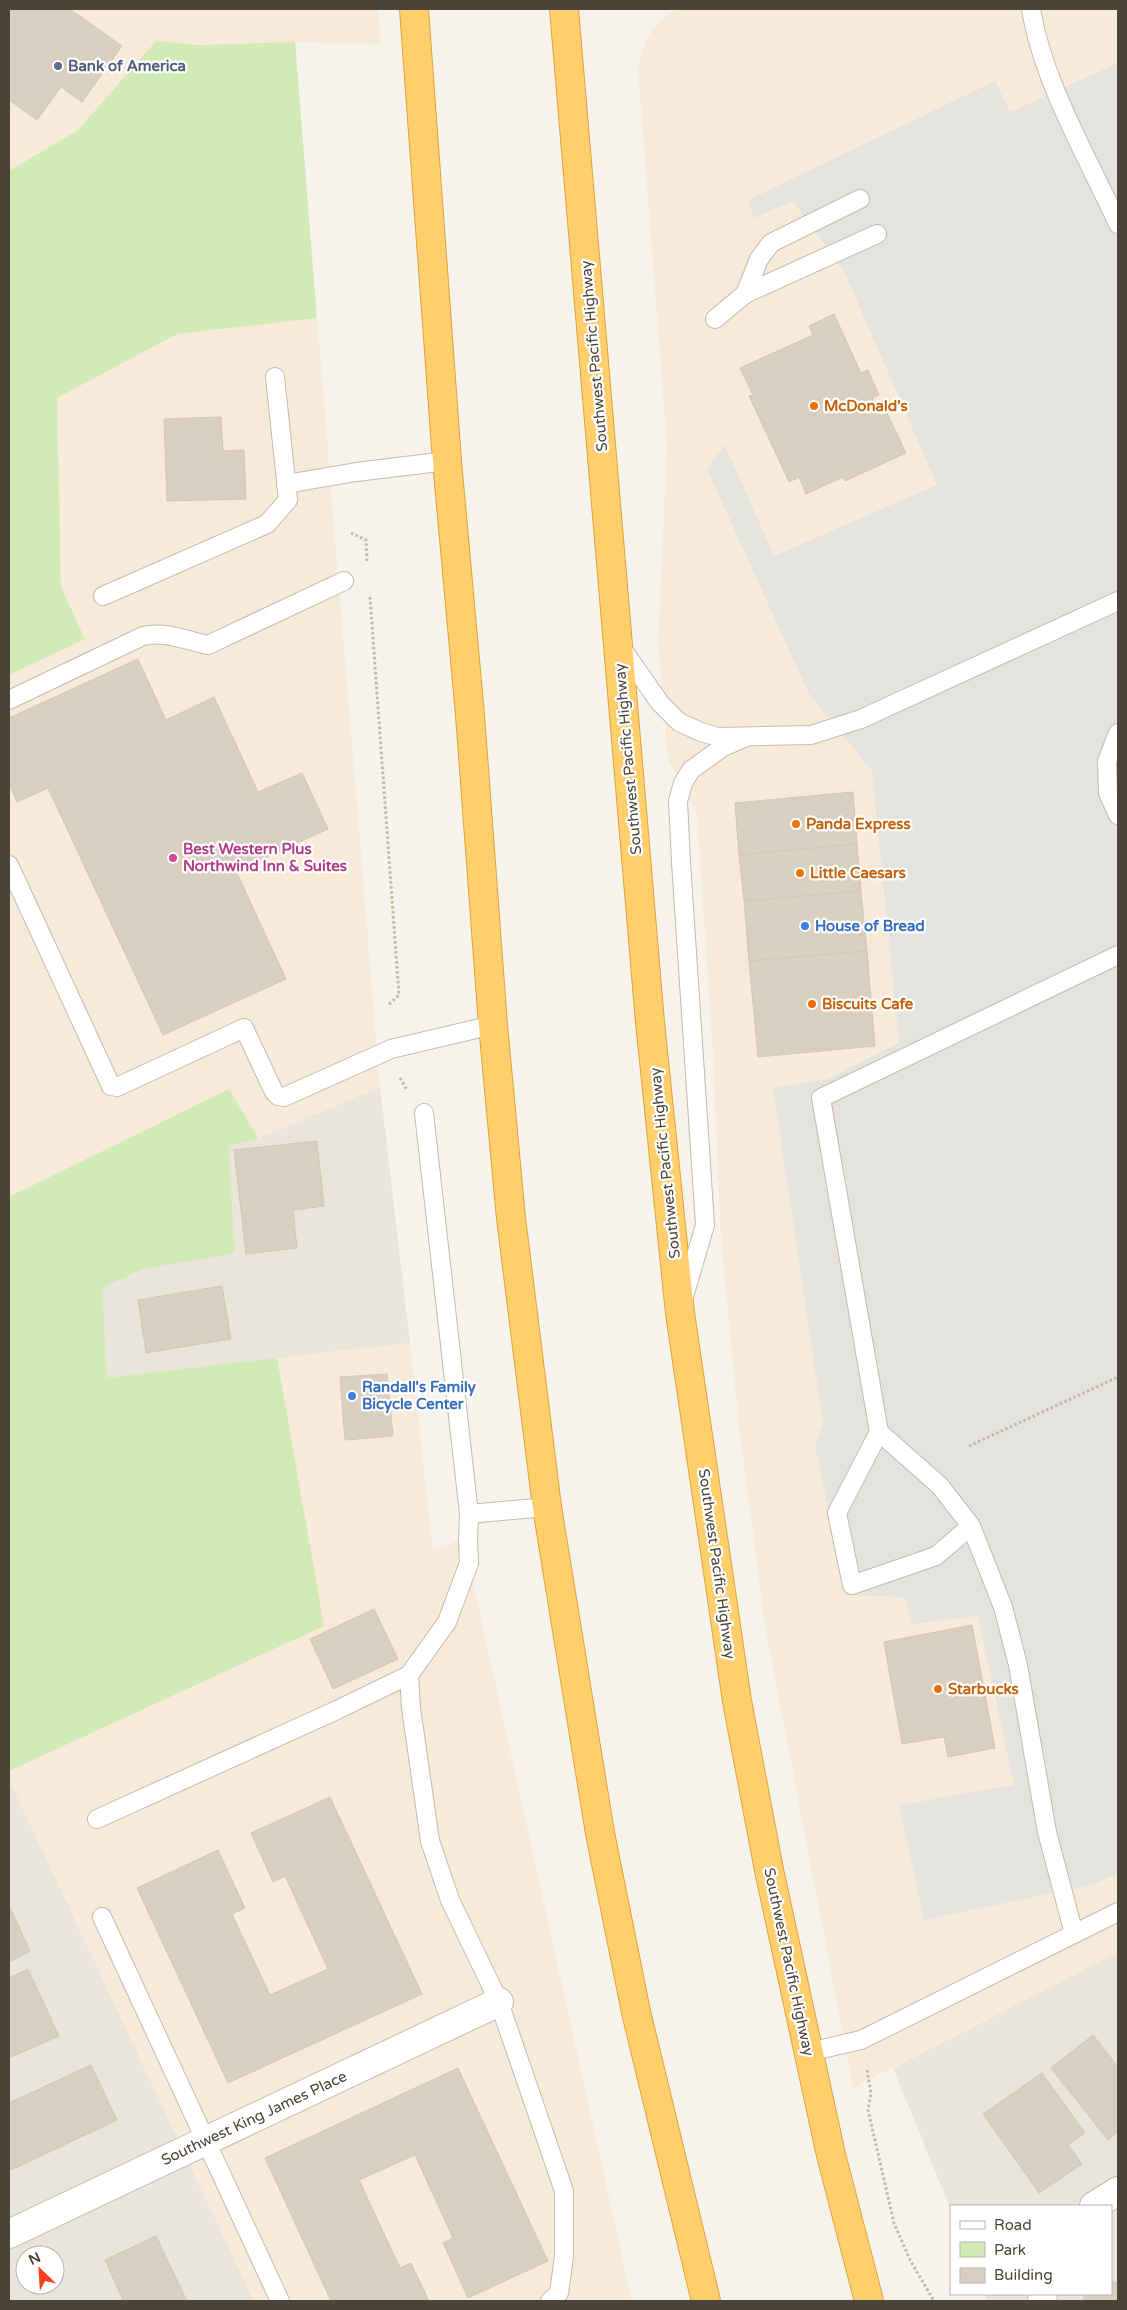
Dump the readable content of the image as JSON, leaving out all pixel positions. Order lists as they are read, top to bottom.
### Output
{
  "streets": {
    "highway": ["Southwest Pacific Highway"],
    "street": ["Southwest King James Place"]
  },
  "places": [
    "Bank of America",
    "McDonald's",
    "Panda Express",
    "Best Western Plus Northwind Inn & Suites",
    "Little Caesars",
    "House of Bread",
    "Biscuits Cafe",
    "Randall's Family Bicycle Center",
    "Starbucks"
  ],
  "legend": ["Road", "Park", "Building"],
  "north": "top left"
}
